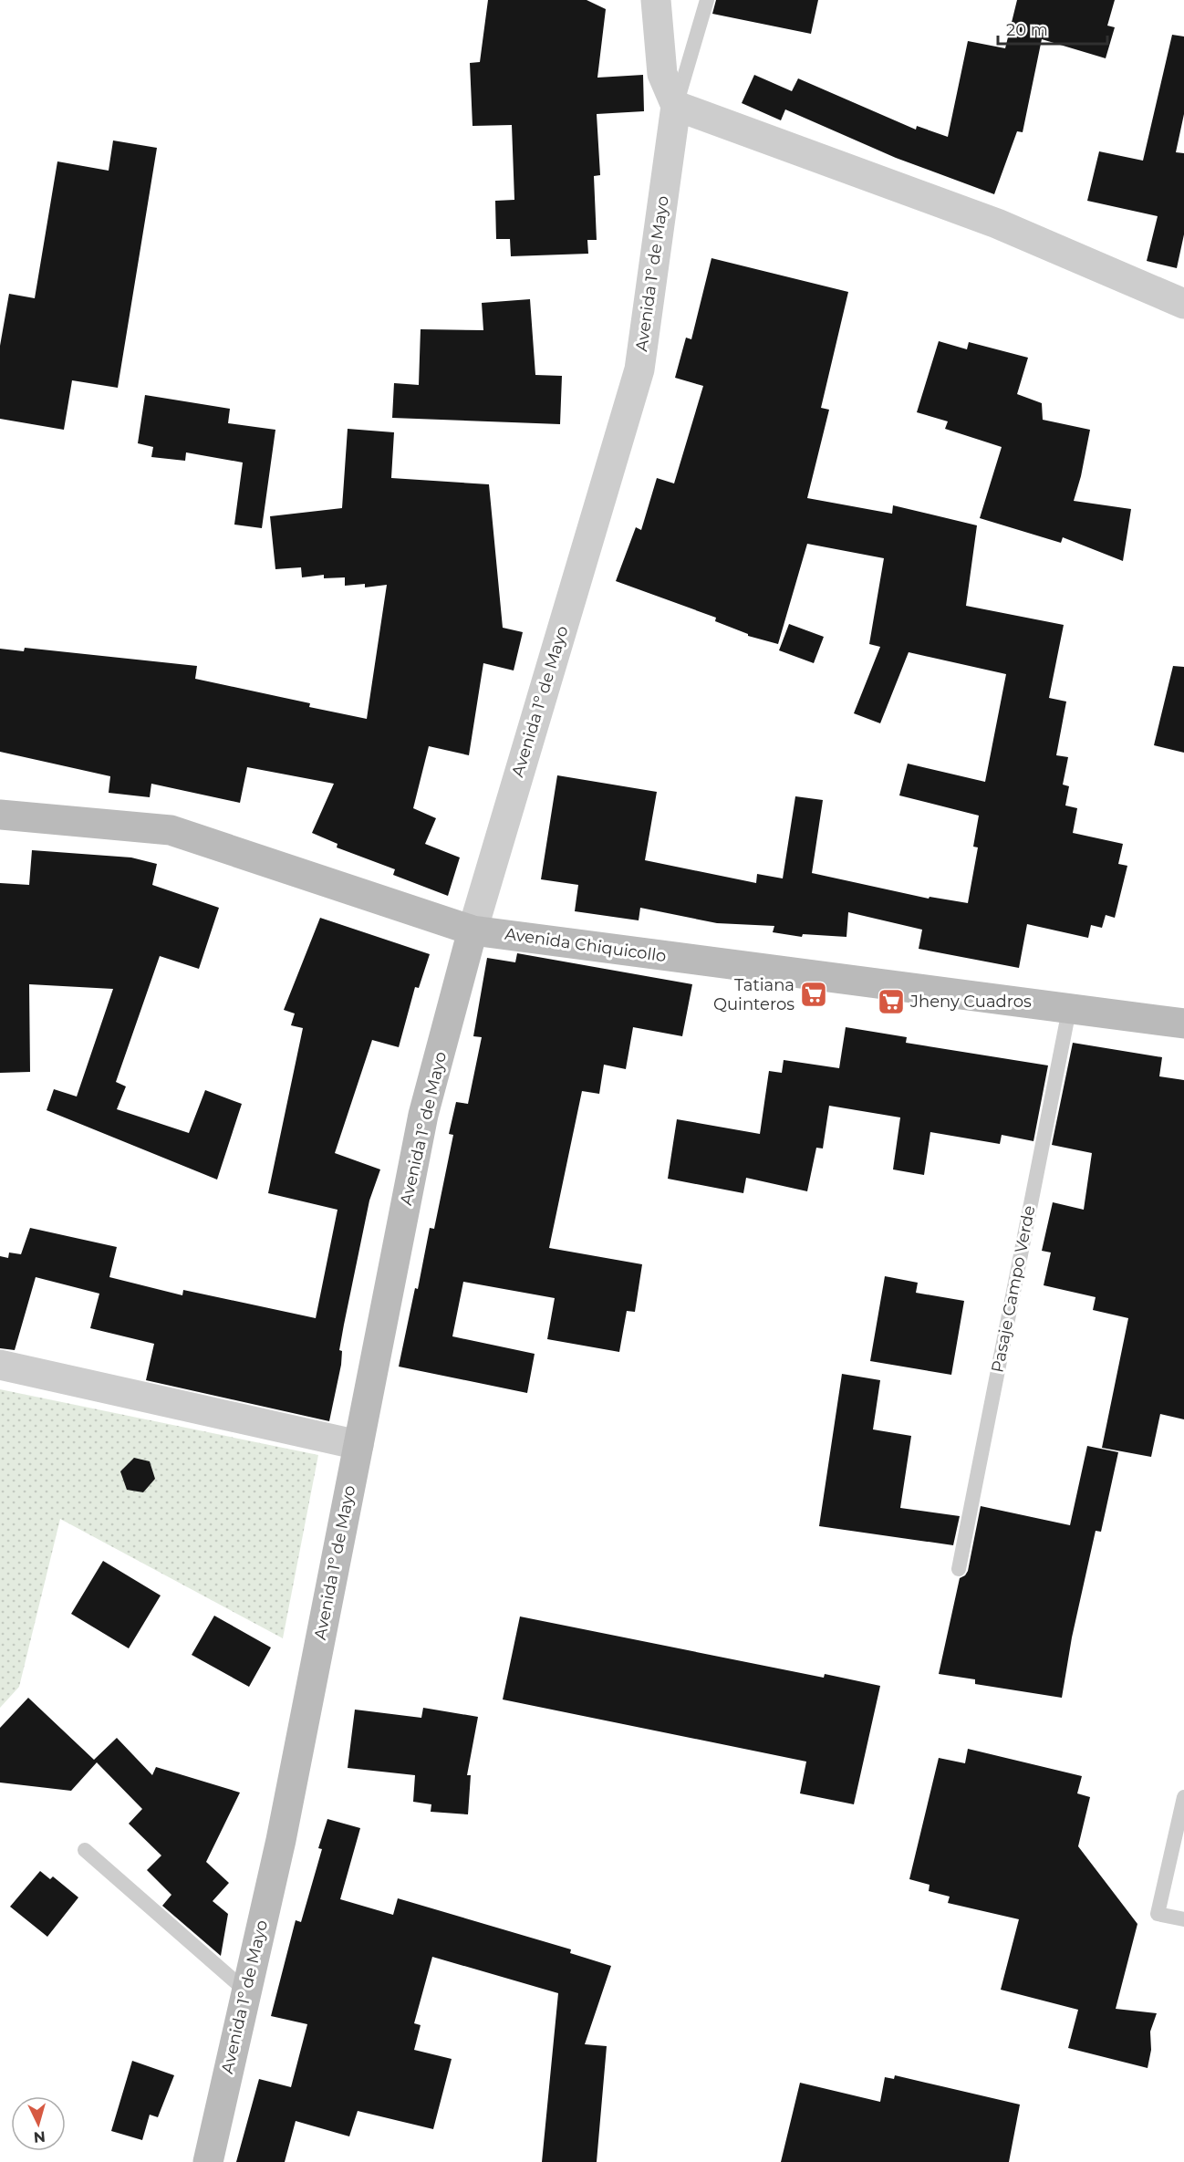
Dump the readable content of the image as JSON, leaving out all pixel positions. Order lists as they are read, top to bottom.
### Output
{
  "streets": {
    "main road": ["Avenida 1º de Mayo", "Avenida Chiquicollo"],
    "lane": ["Pasaje Campo Verde"]
  },
  "crossings": [
    ["Avenida 1º de Mayo", "Avenida Chiquicollo"],
    ["Avenida Chiquicollo", "Pasaje Campo Verde"]
  ],
  "places": {
    "supermarket": ["Tatiana Quinteros", "Jheny Cuadros"]
  },
  "scale_bar": "20 m",
  "north": "bottom"
}
